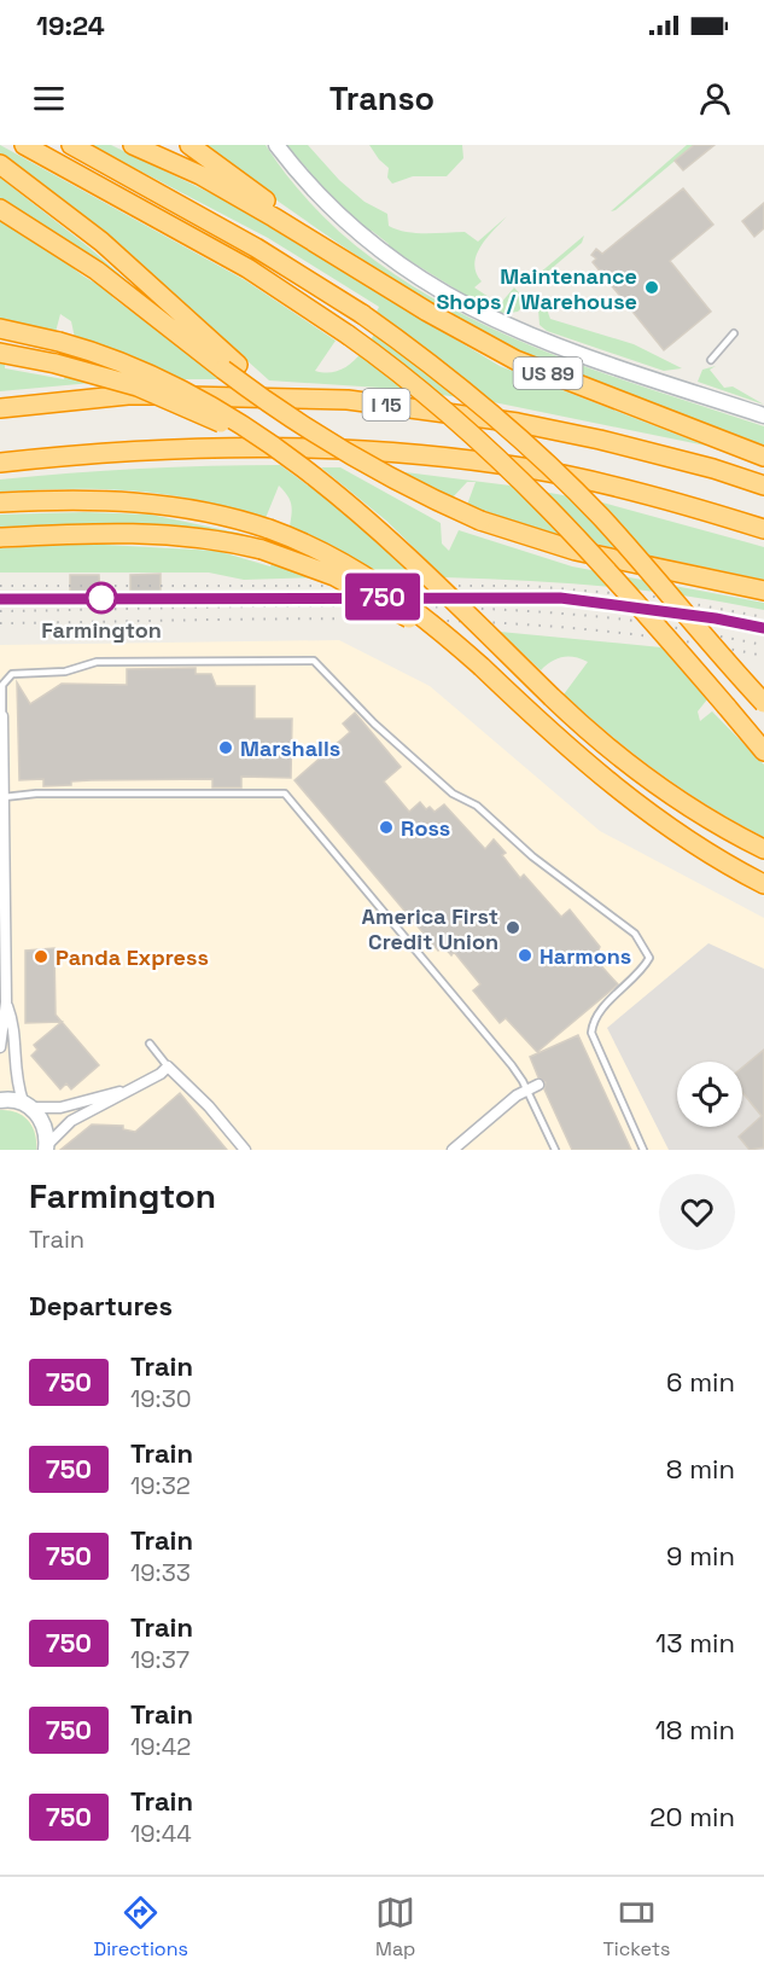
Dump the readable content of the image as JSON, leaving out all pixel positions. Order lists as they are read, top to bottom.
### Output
{
  "streets": {
    "highway": ["US 89", "I 15"]
  },
  "places": [
    "Maintenance Shops / Warehouse",
    "Farmington",
    "Marshalls",
    "Ross",
    "America First Credit Union",
    "Harmons",
    "Panda Express"
  ],
  "page": {
    "status": "19:24",
    "header": "Transo",
    "on_map": "750",
    "heading": [
      ["Farmington", "Train"],
      "Departures"
    ],
    "list": [
      {
        "mark": "750",
        "name": "Train",
        "note": "19:30",
        "value": "6 min"
      },
      {
        "mark": "750",
        "name": "Train",
        "note": "19:32",
        "value": "8 min"
      },
      {
        "mark": "750",
        "name": "Train",
        "note": "19:33",
        "value": "9 min"
      },
      {
        "mark": "750",
        "name": "Train",
        "note": "19:37",
        "value": "13 min"
      },
      {
        "mark": "750",
        "name": "Train",
        "note": "19:42",
        "value": "18 min"
      },
      {
        "mark": "750",
        "name": "Train",
        "note": "19:44",
        "value": "20 min"
      }
    ],
    "tabs": ["Directions", "Map", "Tickets"]
  }
}
